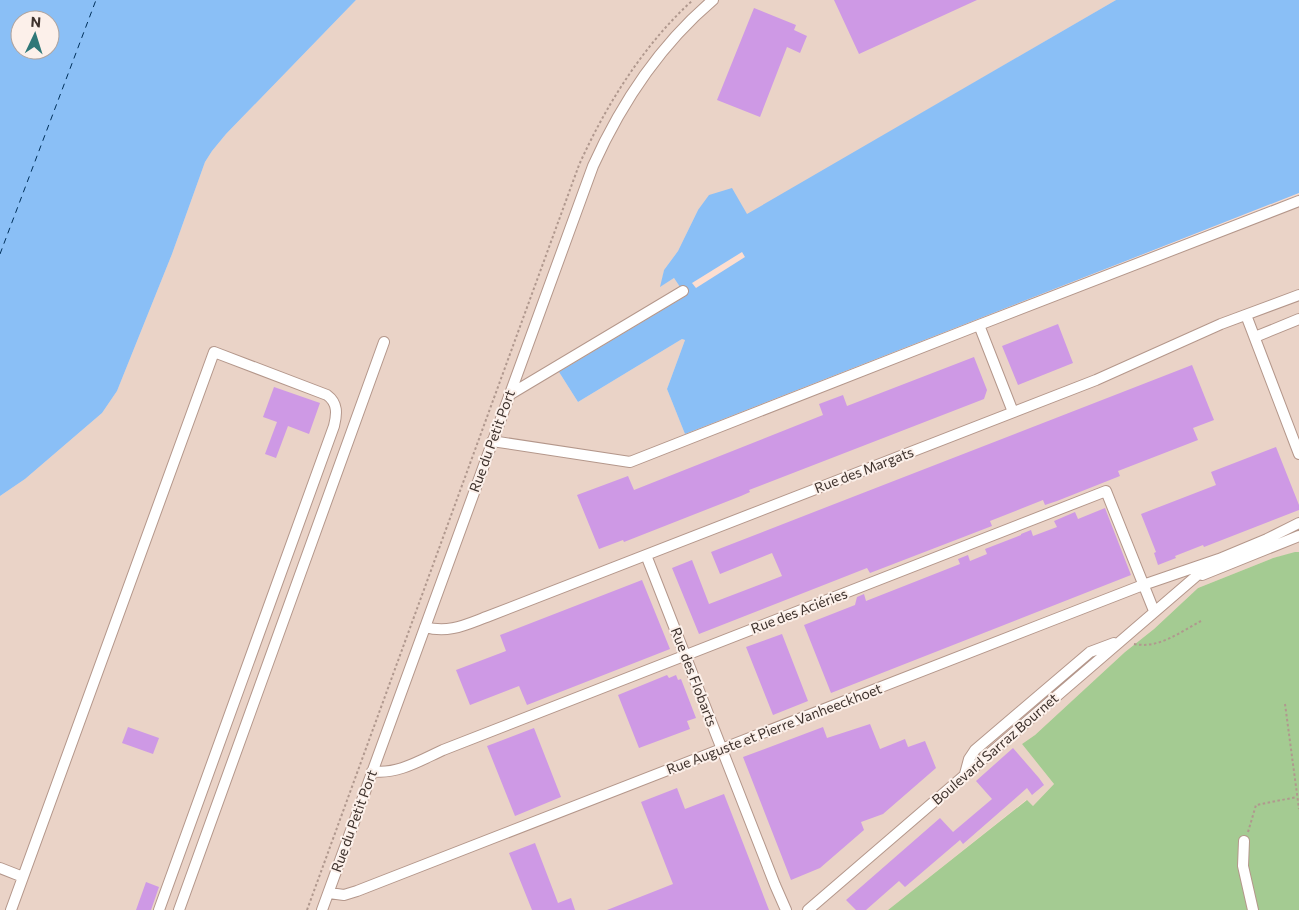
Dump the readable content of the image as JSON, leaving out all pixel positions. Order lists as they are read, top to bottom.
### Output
{
  "streets": {
    "street": [
      "Rue du Petit Port",
      "Rue des Margats",
      "Rue des Aciéries",
      "Rue des Flobarts",
      "Rue Auguste et Pierre Vanheeckhoet",
      "Boulevard Sarraz Bournet"
    ]
  },
  "crossings": [
    ["Rue du Petit Port", "Rue des Margats"],
    ["Rue du Petit Port", "Rue des Aciéries"],
    ["Rue du Petit Port", "Rue Auguste et Pierre Vanheeckhoet"],
    ["Rue des Margats", "Rue des Flobarts"],
    ["Rue des Aciéries", "Rue des Flobarts"],
    ["Rue des Aciéries", "Rue Auguste et Pierre Vanheeckhoet"],
    ["Rue des Aciéries", "Boulevard Sarraz Bournet"],
    ["Rue des Flobarts", "Rue Auguste et Pierre Vanheeckhoet"],
    ["Rue Auguste et Pierre Vanheeckhoet", "Boulevard Sarraz Bournet"]
  ],
  "north": "top"
}
